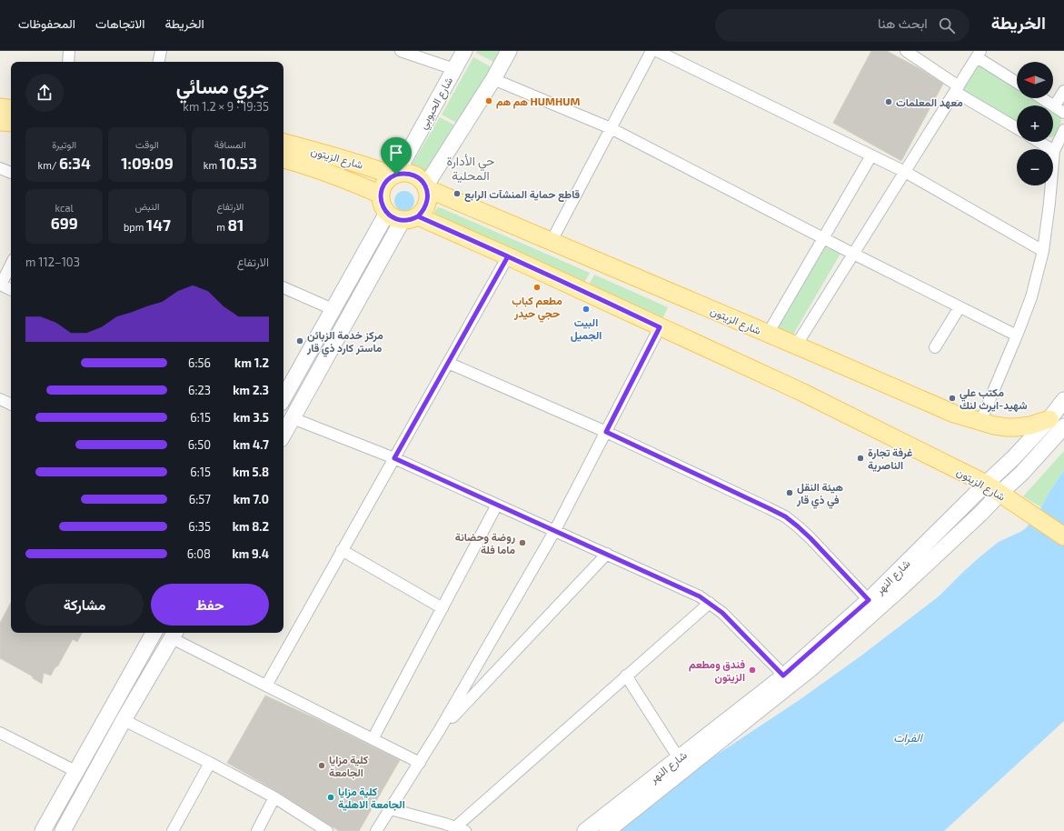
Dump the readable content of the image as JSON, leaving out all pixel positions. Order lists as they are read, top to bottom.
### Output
{
  "streets": {
    "main road": ["شارع الحبوبي", "شارع الزيتون", "شارع النهر"]
  },
  "crossings": [
    ["شارع الحبوبي", "شارع الزيتون"],
    ["شارع الزيتون", "شارع النهر"]
  ],
  "districts": ["حي الأدارة المحلية"],
  "water": ["الفرات"],
  "places": [
    "هم هم HUMHUM",
    "معهد المعلمات",
    "قاطع حماية المنشآت الرابع",
    "مطعم كباب حجي حيدر",
    "البيت الجميل",
    "مركز خدمة الزبائن ماستر كارد ذي قار",
    "مكتب علي شهيد-ايرث لنك",
    "غرفة تجارة الناصرية",
    "هيئة النقل في ذي قار",
    "روضة وحضانة ماما فلة",
    "فندق ومطعم الزيتون",
    "كلية مزايا الجامعة",
    "كلية مزايا الجامعة الاهلية"
  ],
  "north": "left",
  "page": {
    "header": "الخريطة",
    "search": "ابحث هنا",
    "nav": ["الخريطة", "الاتجاهات", "المحفوظات"],
    "map_buttons": ["+", "−"],
    "heading": ["جري مسائي", "19:35 · 9 × 1.2 km"],
    "stats": [
      ["المسافة", "10.53 km"],
      ["الوقت", "1:09:09"],
      ["الوتيرة", "6:34 /km"],
      ["الارتفاع", "81 m"],
      ["النبض", "147 bpm"],
      ["kcal", "699"]
    ],
    "chart": ["الارتفاع", "103–112 m"],
    "list": [
      {
        "name": "1.2 km",
        "note": "6:56"
      },
      {
        "name": "2.3 km",
        "note": "6:23"
      },
      {
        "name": "3.5 km",
        "note": "6:15"
      },
      {
        "name": "4.7 km",
        "note": "6:50"
      },
      {
        "name": "5.8 km",
        "note": "6:15"
      },
      {
        "name": "7.0 km",
        "note": "6:57"
      },
      {
        "name": "8.2 km",
        "note": "6:35"
      },
      {
        "name": "9.4 km",
        "note": "6:08"
      }
    ],
    "buttons": ["حفظ", "مشاركة"]
  }
}
